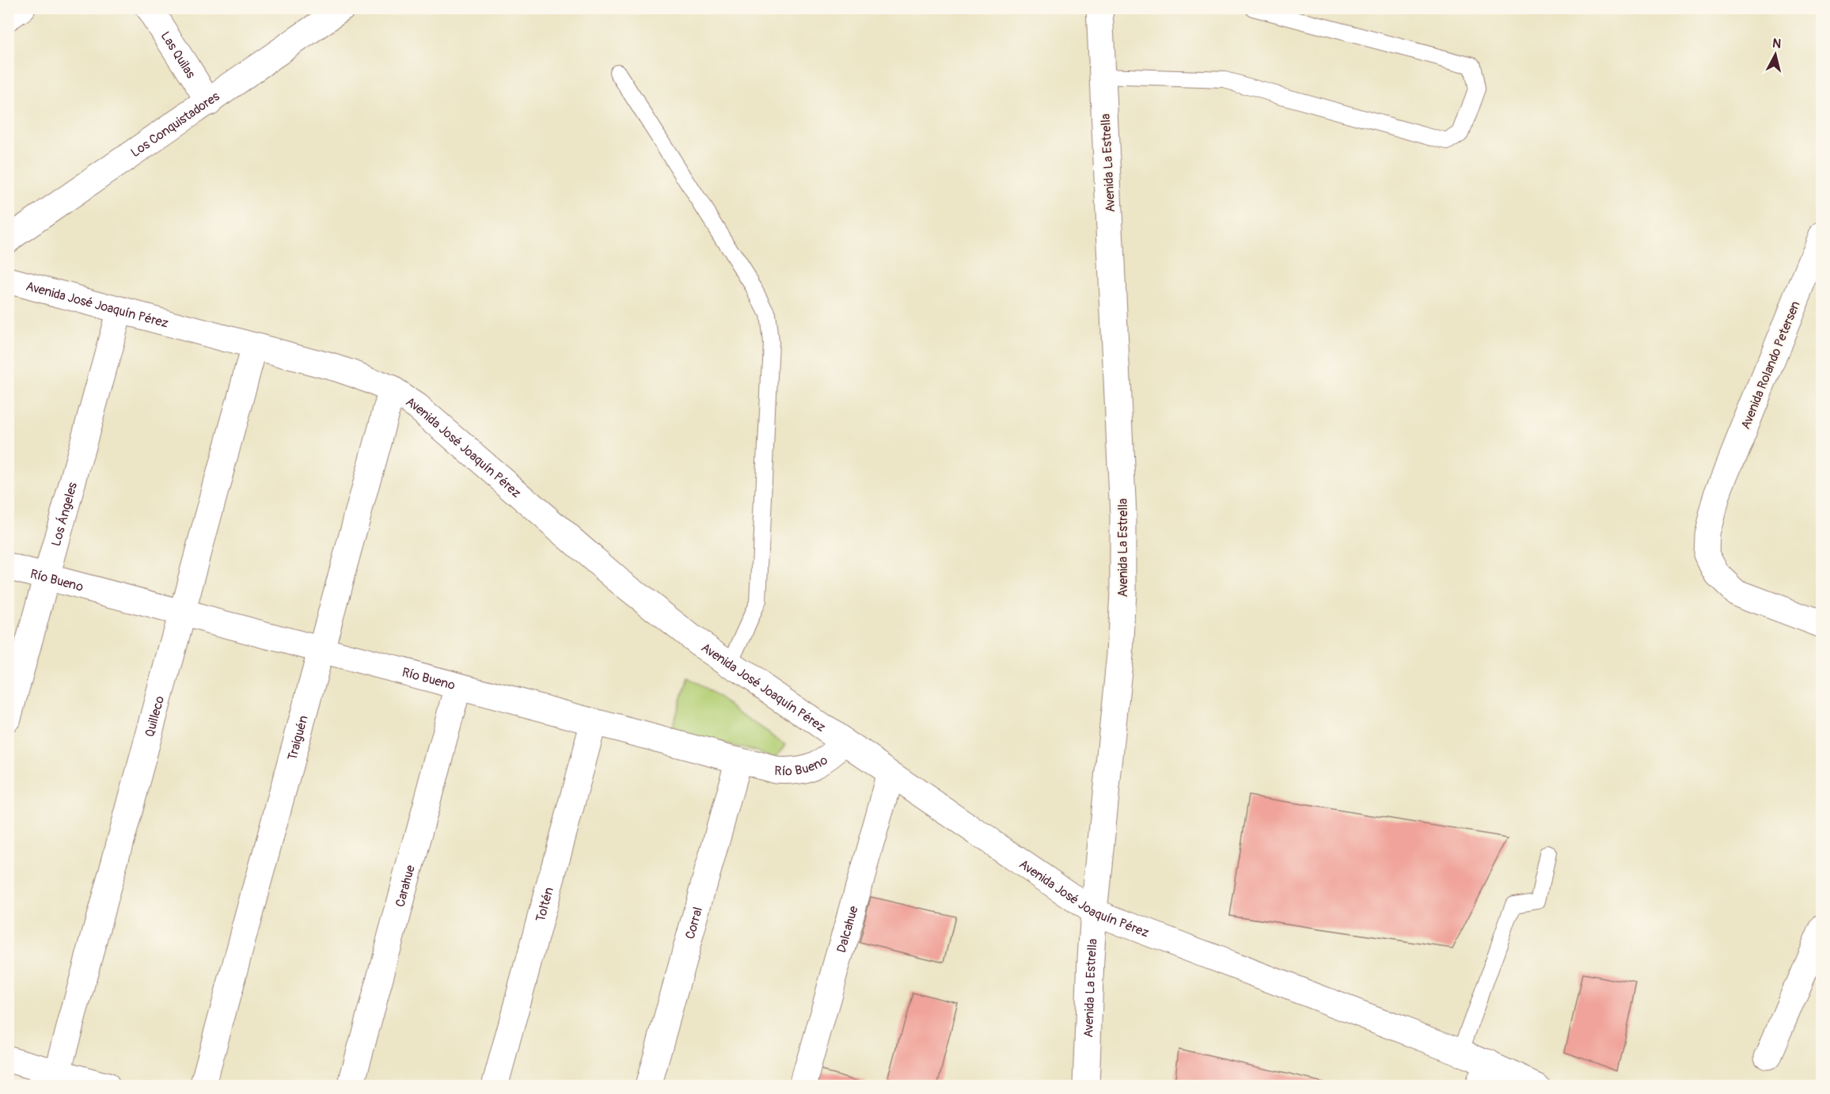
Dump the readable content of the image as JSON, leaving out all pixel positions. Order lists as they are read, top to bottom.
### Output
{
  "streets": {
    "street": [
      "Las Quilas",
      "Los Conquistadores",
      "Avenida La Estrella",
      "Avenida José Joaquín Pérez",
      "Avenida Rolando Petersen",
      "Los Ángeles",
      "Río Bueno",
      "Quilleco",
      "Traiguén",
      "Carahue",
      "Toltén",
      "Corral",
      "Dalcahue"
    ]
  },
  "crossings": [
    ["Las Quilas", "Los Conquistadores"],
    ["Avenida La Estrella", "Avenida José Joaquín Pérez"],
    ["Avenida José Joaquín Pérez", "Los Ángeles"],
    ["Avenida José Joaquín Pérez", "Río Bueno"],
    ["Avenida José Joaquín Pérez", "Quilleco"],
    ["Avenida José Joaquín Pérez", "Traiguén"],
    ["Avenida José Joaquín Pérez", "Dalcahue"],
    ["Los Ángeles", "Río Bueno"],
    ["Río Bueno", "Quilleco"],
    ["Río Bueno", "Traiguén"],
    ["Río Bueno", "Carahue"],
    ["Río Bueno", "Toltén"],
    ["Río Bueno", "Corral"]
  ],
  "north": "top"
}
